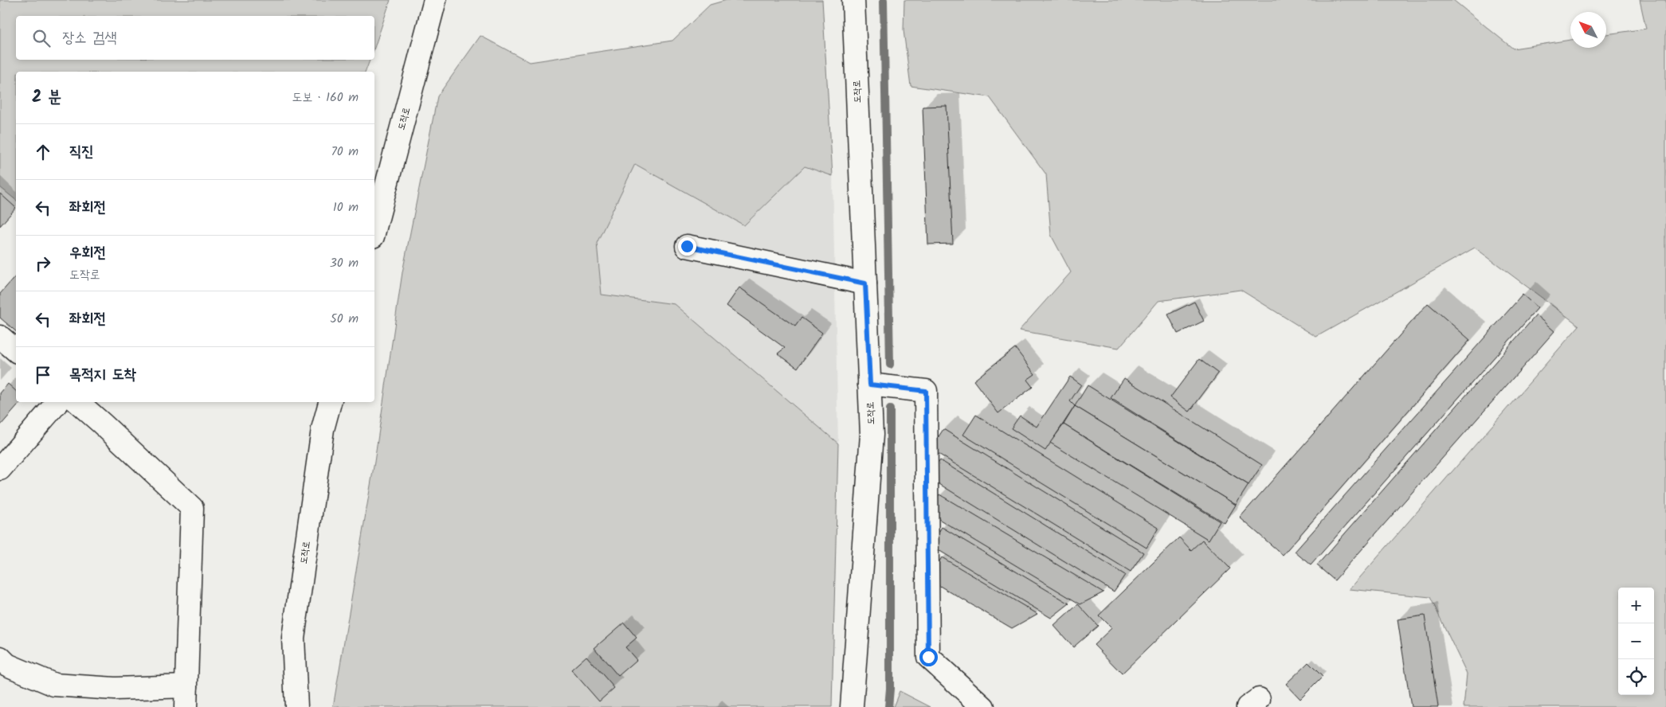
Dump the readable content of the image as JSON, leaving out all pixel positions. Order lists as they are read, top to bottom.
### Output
{
  "streets": {
    "street": ["도작로"]
  },
  "north": "top left",
  "page": {
    "search": "장소 검색",
    "heading": ["2 분", "도보 · 160 m"],
    "list": [
      ["직진", "70 m"],
      ["좌회전", "10 m"],
      ["우회전", "도작로", "30 m"],
      ["좌회전", "50 m"],
      "목적지 도착"
    ],
    "map_buttons": ["+", "−"]
  }
}
